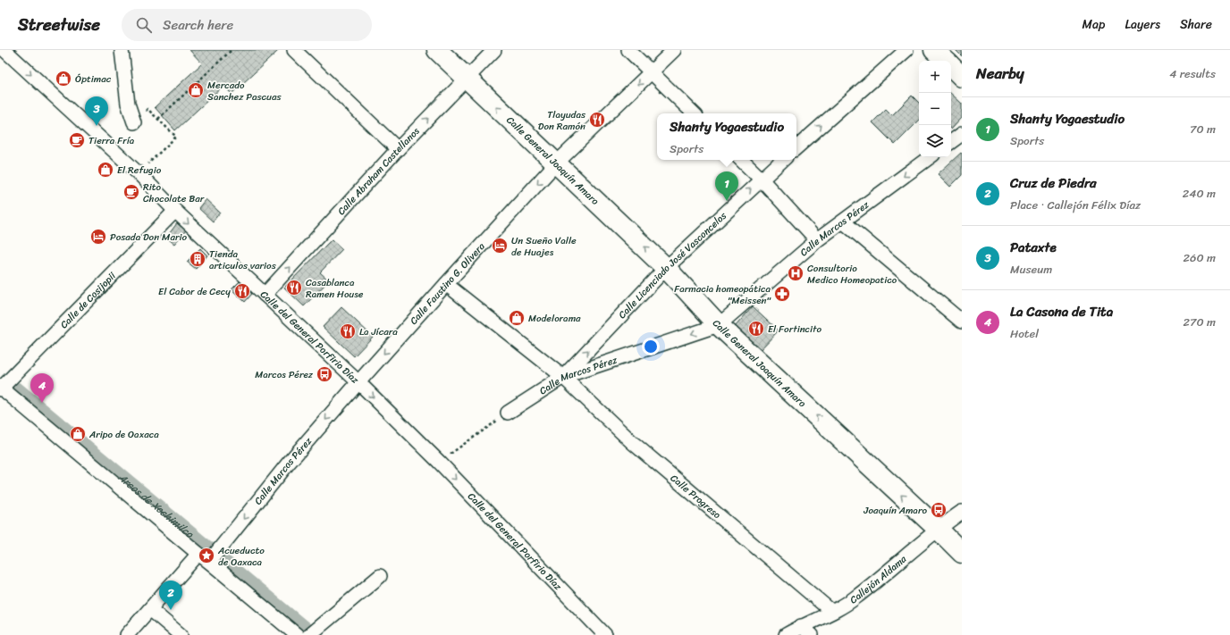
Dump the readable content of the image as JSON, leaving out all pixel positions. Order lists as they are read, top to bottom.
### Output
{
  "streets": {
    "street": [
      "Calle General Joaquín Amaro",
      "Calle Abraham Castellanos",
      "Calle Marcos Pérez",
      "Calle Licenciado José Vasconcelos",
      "Calle Faustino G. Olivera",
      "Calle de Cosijopii",
      "Calle del General Porfirio Díaz",
      "Calle Progreso",
      "Callejón Aldama"
    ]
  },
  "crossings": [
    ["Calle General Joaquín Amaro", "Calle Abraham Castellanos"],
    ["Calle General Joaquín Amaro", "Calle Marcos Pérez"],
    ["Calle General Joaquín Amaro", "Calle Licenciado José Vasconcelos"],
    ["Calle General Joaquín Amaro", "Calle Faustino G. Olivera"],
    ["Calle General Joaquín Amaro", "Callejón Aldama"],
    ["Calle Abraham Castellanos", "Calle del General Porfirio Díaz"],
    ["Calle Marcos Pérez", "Calle Licenciado José Vasconcelos"],
    ["Calle Marcos Pérez", "Calle Faustino G. Olivera"],
    ["Calle Marcos Pérez", "Calle del General Porfirio Díaz"],
    ["Calle Marcos Pérez", "Calle Progreso"],
    ["Calle Licenciado José Vasconcelos", "Calle Progreso"],
    ["Calle Faustino G. Olivera", "Calle del General Porfirio Díaz"],
    ["Calle Faustino G. Olivera", "Calle Progreso"],
    ["Calle de Cosijopii", "Calle del General Porfirio Díaz"],
    ["Calle Progreso", "Callejón Aldama"]
  ],
  "one_way": [
    "Calle Abraham Castellanos",
    "Calle Marcos Pérez",
    "Calle Licenciado José Vasconcelos",
    "Calle Faustino G. Olivera",
    "Calle del General Porfirio Díaz"
  ],
  "water": ["Arcos de Xochimilco"],
  "places": {
    "shop": [
      "Óptimac",
      "Mercado Sanchez Pascuas",
      "El Refugio",
      "Modelorama",
      "Aripo de Oaxaca"
    ],
    "restaurant": [
      "Tlayudas Don Ramón",
      "Casablanca Ramen House",
      "El Cabor de Cecy",
      "El Fortincito",
      "La Jícara"
    ],
    "cafe": ["Tierra Fría", "Rito Chocolate Bar"],
    "hotel": ["Posada Don Mario", "Un Sueño Valle de Huajes"],
    "building": ["Tienda articulos varios"],
    "hospital": ["Consultorio Medico Homeopatico"],
    "pharmacy": ["Farmacia homeopática \"Meissen\""],
    "bus stop": ["Marcos Pérez", "Joaquín Amaro"],
    "place": ["Acueducto de Oaxaca"]
  },
  "page": {
    "header": "Streetwise",
    "search": "Search here",
    "nav": ["Map", "Layers", "Share"],
    "heading": ["Nearby", "4 results"],
    "map_buttons": ["+", "−"],
    "pins": [
      "3",
      "1",
      "4",
      "2"
    ],
    "list": [
      {
        "mark": "1",
        "name": "Shanty Yogaestudio",
        "note": "Sports",
        "value": "70 m"
      },
      {
        "mark": "2",
        "name": "Cruz de Piedra",
        "note": "Place · Callejón Félix Díaz",
        "value": "240 m"
      },
      {
        "mark": "3",
        "name": "Pataxte",
        "note": "Museum",
        "value": "260 m"
      },
      {
        "mark": "4",
        "name": "La Casona de Tita",
        "note": "Hotel",
        "value": "270 m"
      }
    ],
    "popup": ["Shanty Yogaestudio", "Sports"]
  }
}
